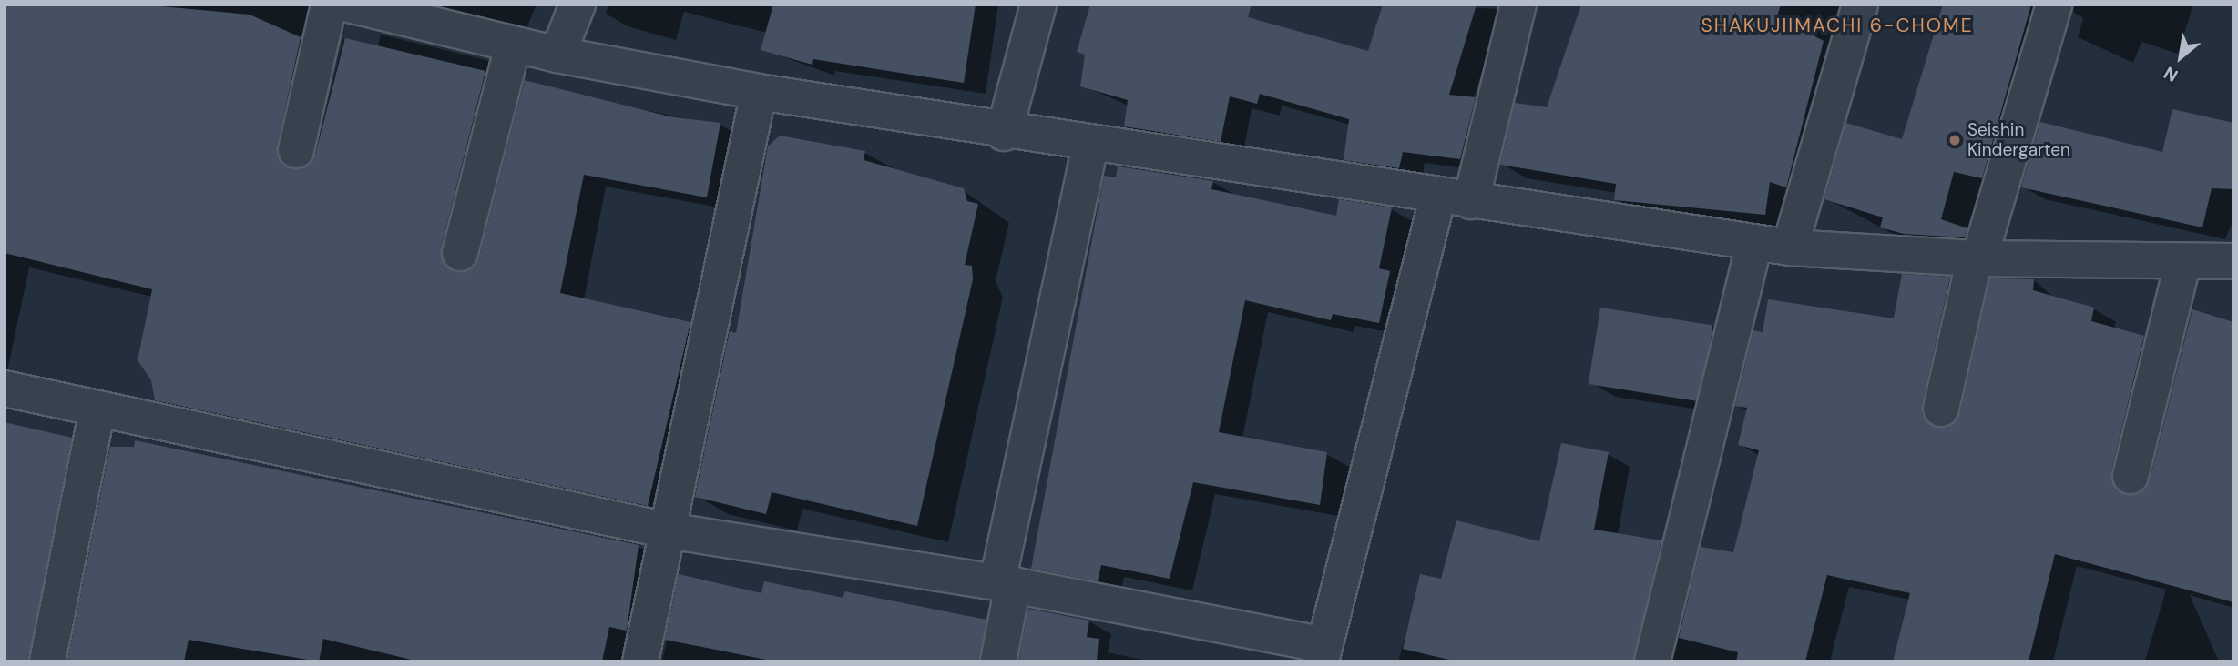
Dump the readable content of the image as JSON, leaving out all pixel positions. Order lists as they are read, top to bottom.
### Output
{
  "districts": ["SHAKUJIIMACHI 6-CHOME"],
  "places": ["Seishin Kindergarten"],
  "north": "bottom left"
}
